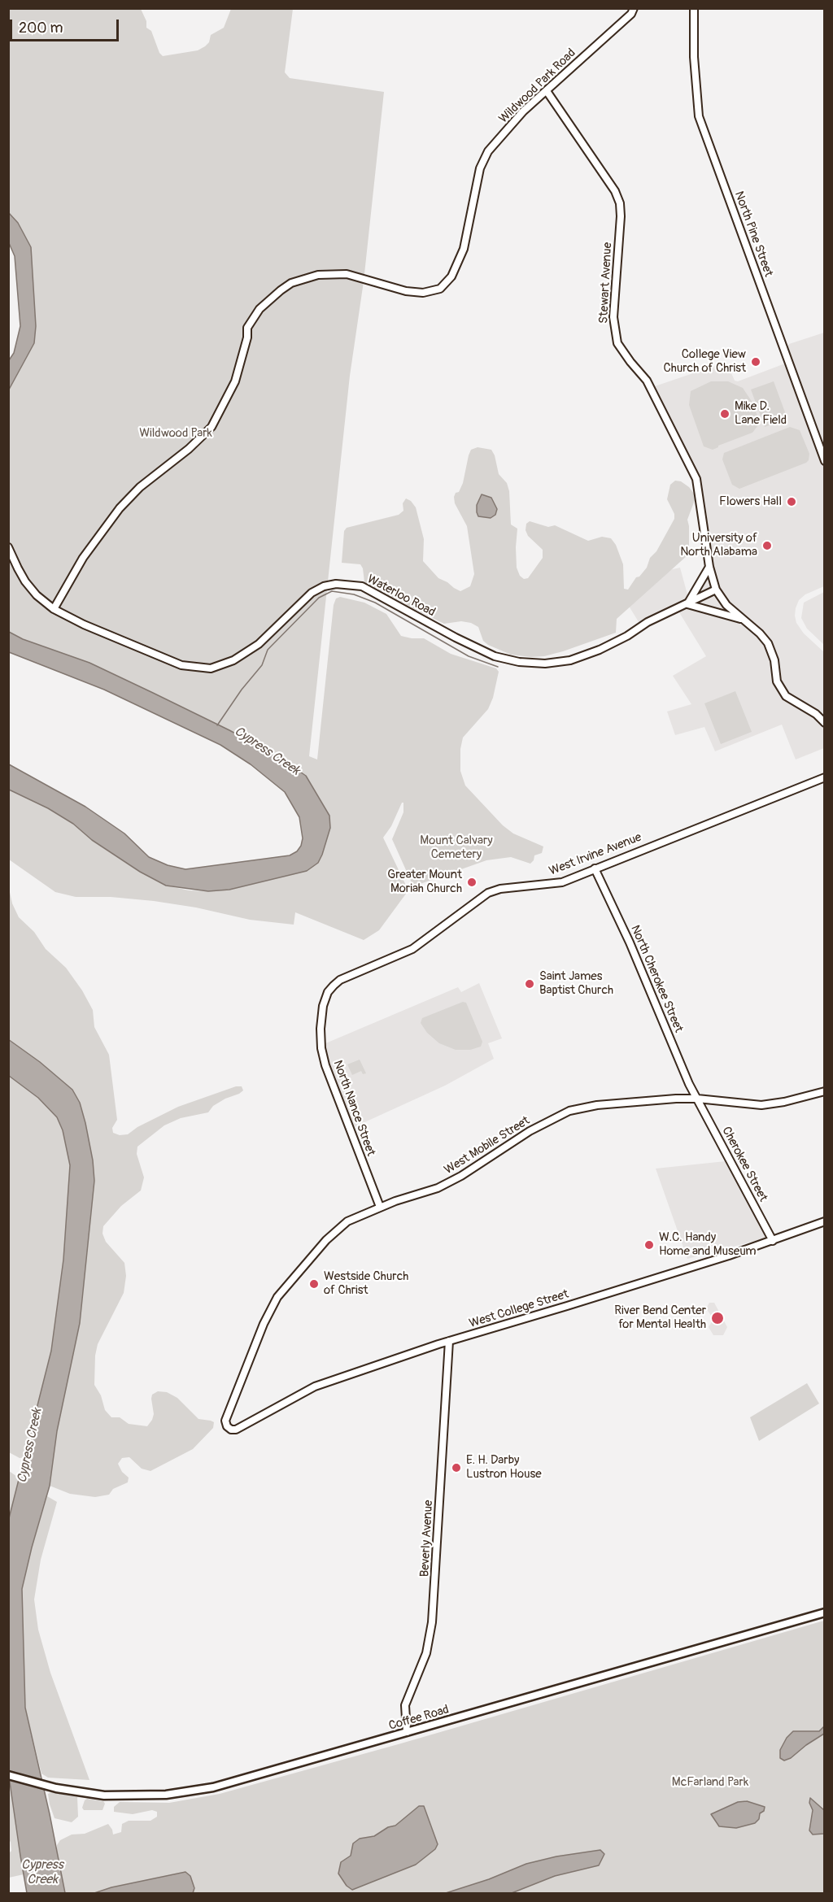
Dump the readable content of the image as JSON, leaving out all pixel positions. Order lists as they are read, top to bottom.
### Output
{
  "streets": {
    "main road": ["Coffee Road"],
    "street": [
      "Wildwood Park Road",
      "North Pine Street",
      "Stewart Avenue",
      "Waterloo Road",
      "West Irvine Avenue",
      "North Cherokee Street",
      "North Nance Street",
      "West Mobile Street",
      "Cherokee Street",
      "West College Street",
      "Beverly Avenue"
    ]
  },
  "crossings": [
    ["Wildwood Park Road", "Stewart Avenue"],
    ["Wildwood Park Road", "Waterloo Road"],
    ["Stewart Avenue", "Waterloo Road"],
    ["West Irvine Avenue", "North Cherokee Street"],
    ["West Irvine Avenue", "North Nance Street"],
    ["North Cherokee Street", "West Mobile Street"],
    ["North Cherokee Street", "Cherokee Street"],
    ["North Nance Street", "West Mobile Street"],
    ["West Mobile Street", "Cherokee Street"],
    ["West Mobile Street", "West College Street"],
    ["Cherokee Street", "West College Street"],
    ["West College Street", "Beverly Avenue"],
    ["Beverly Avenue", "Coffee Road"]
  ],
  "water": ["Cypress Creek"],
  "parks": ["Wildwood Park", "Mount Calvary Cemetery", "McFarland Park"],
  "places": [
    "College View Church of Christ",
    "Mike D. Lane Field",
    "Flowers Hall",
    "University of North Alabama",
    "Greater Mount Moriah Church",
    "Saint James Baptist Church",
    "W.C. Handy Home and Museum",
    "Westside Church of Christ",
    "River Bend Center for Mental Health",
    "E. H. Darby Lustron House"
  ],
  "scale_bar": "200 m"
}
